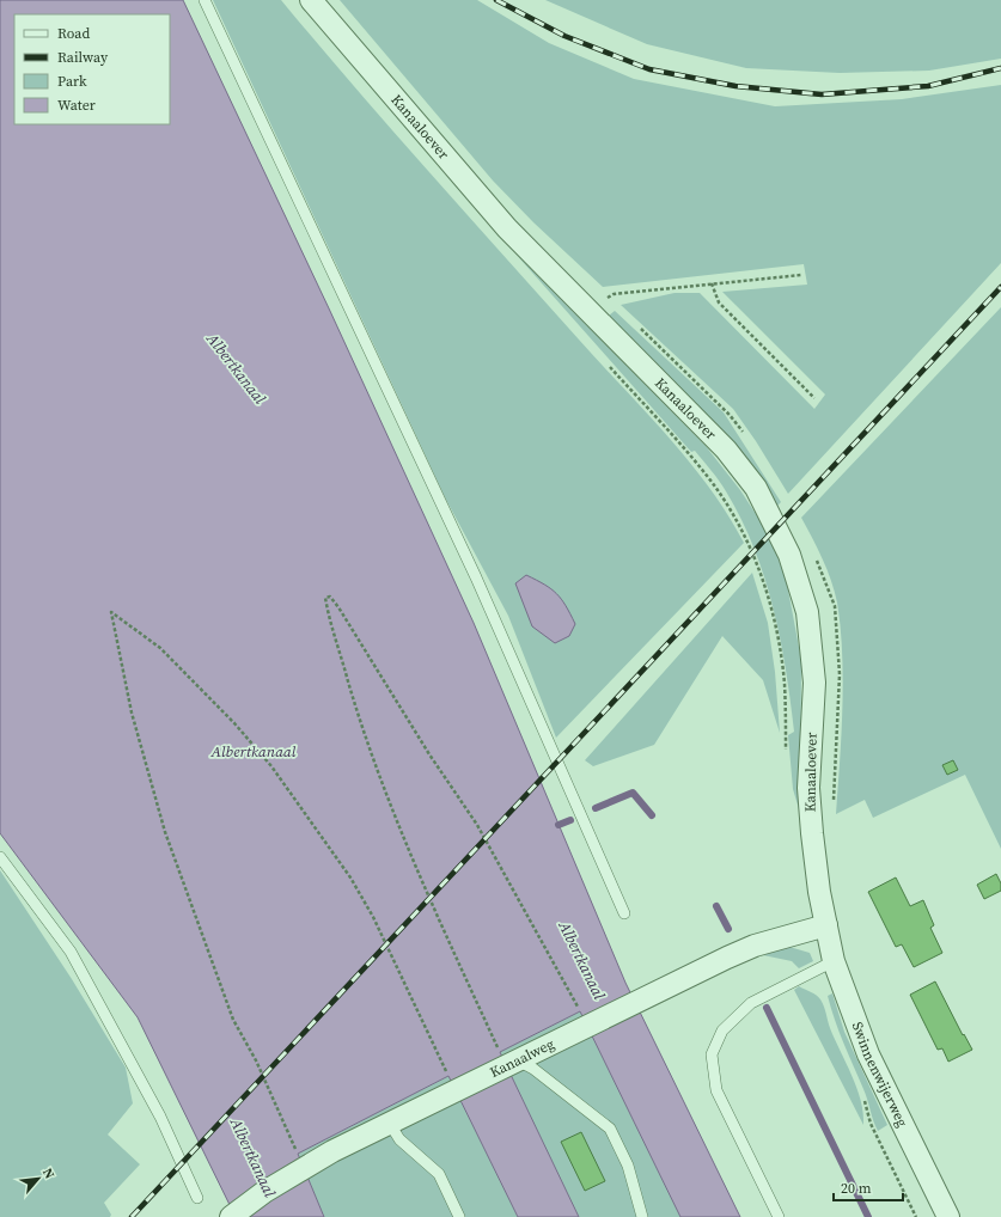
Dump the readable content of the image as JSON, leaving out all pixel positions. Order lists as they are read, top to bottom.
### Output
{
  "streets": {
    "street": ["Kanaaloever", "Kanaalweg", "Swinnenwijerweg"]
  },
  "crossings": [
    ["Kanaaloever", "Kanaalweg"],
    ["Kanaaloever", "Swinnenwijerweg"],
    ["Kanaalweg", "Swinnenwijerweg"]
  ],
  "water": ["Albertkanaal"],
  "legend": [
    "Road",
    "Railway",
    "Park",
    "Water"
  ],
  "scale_bar": "20 m",
  "north": "top right"
}
